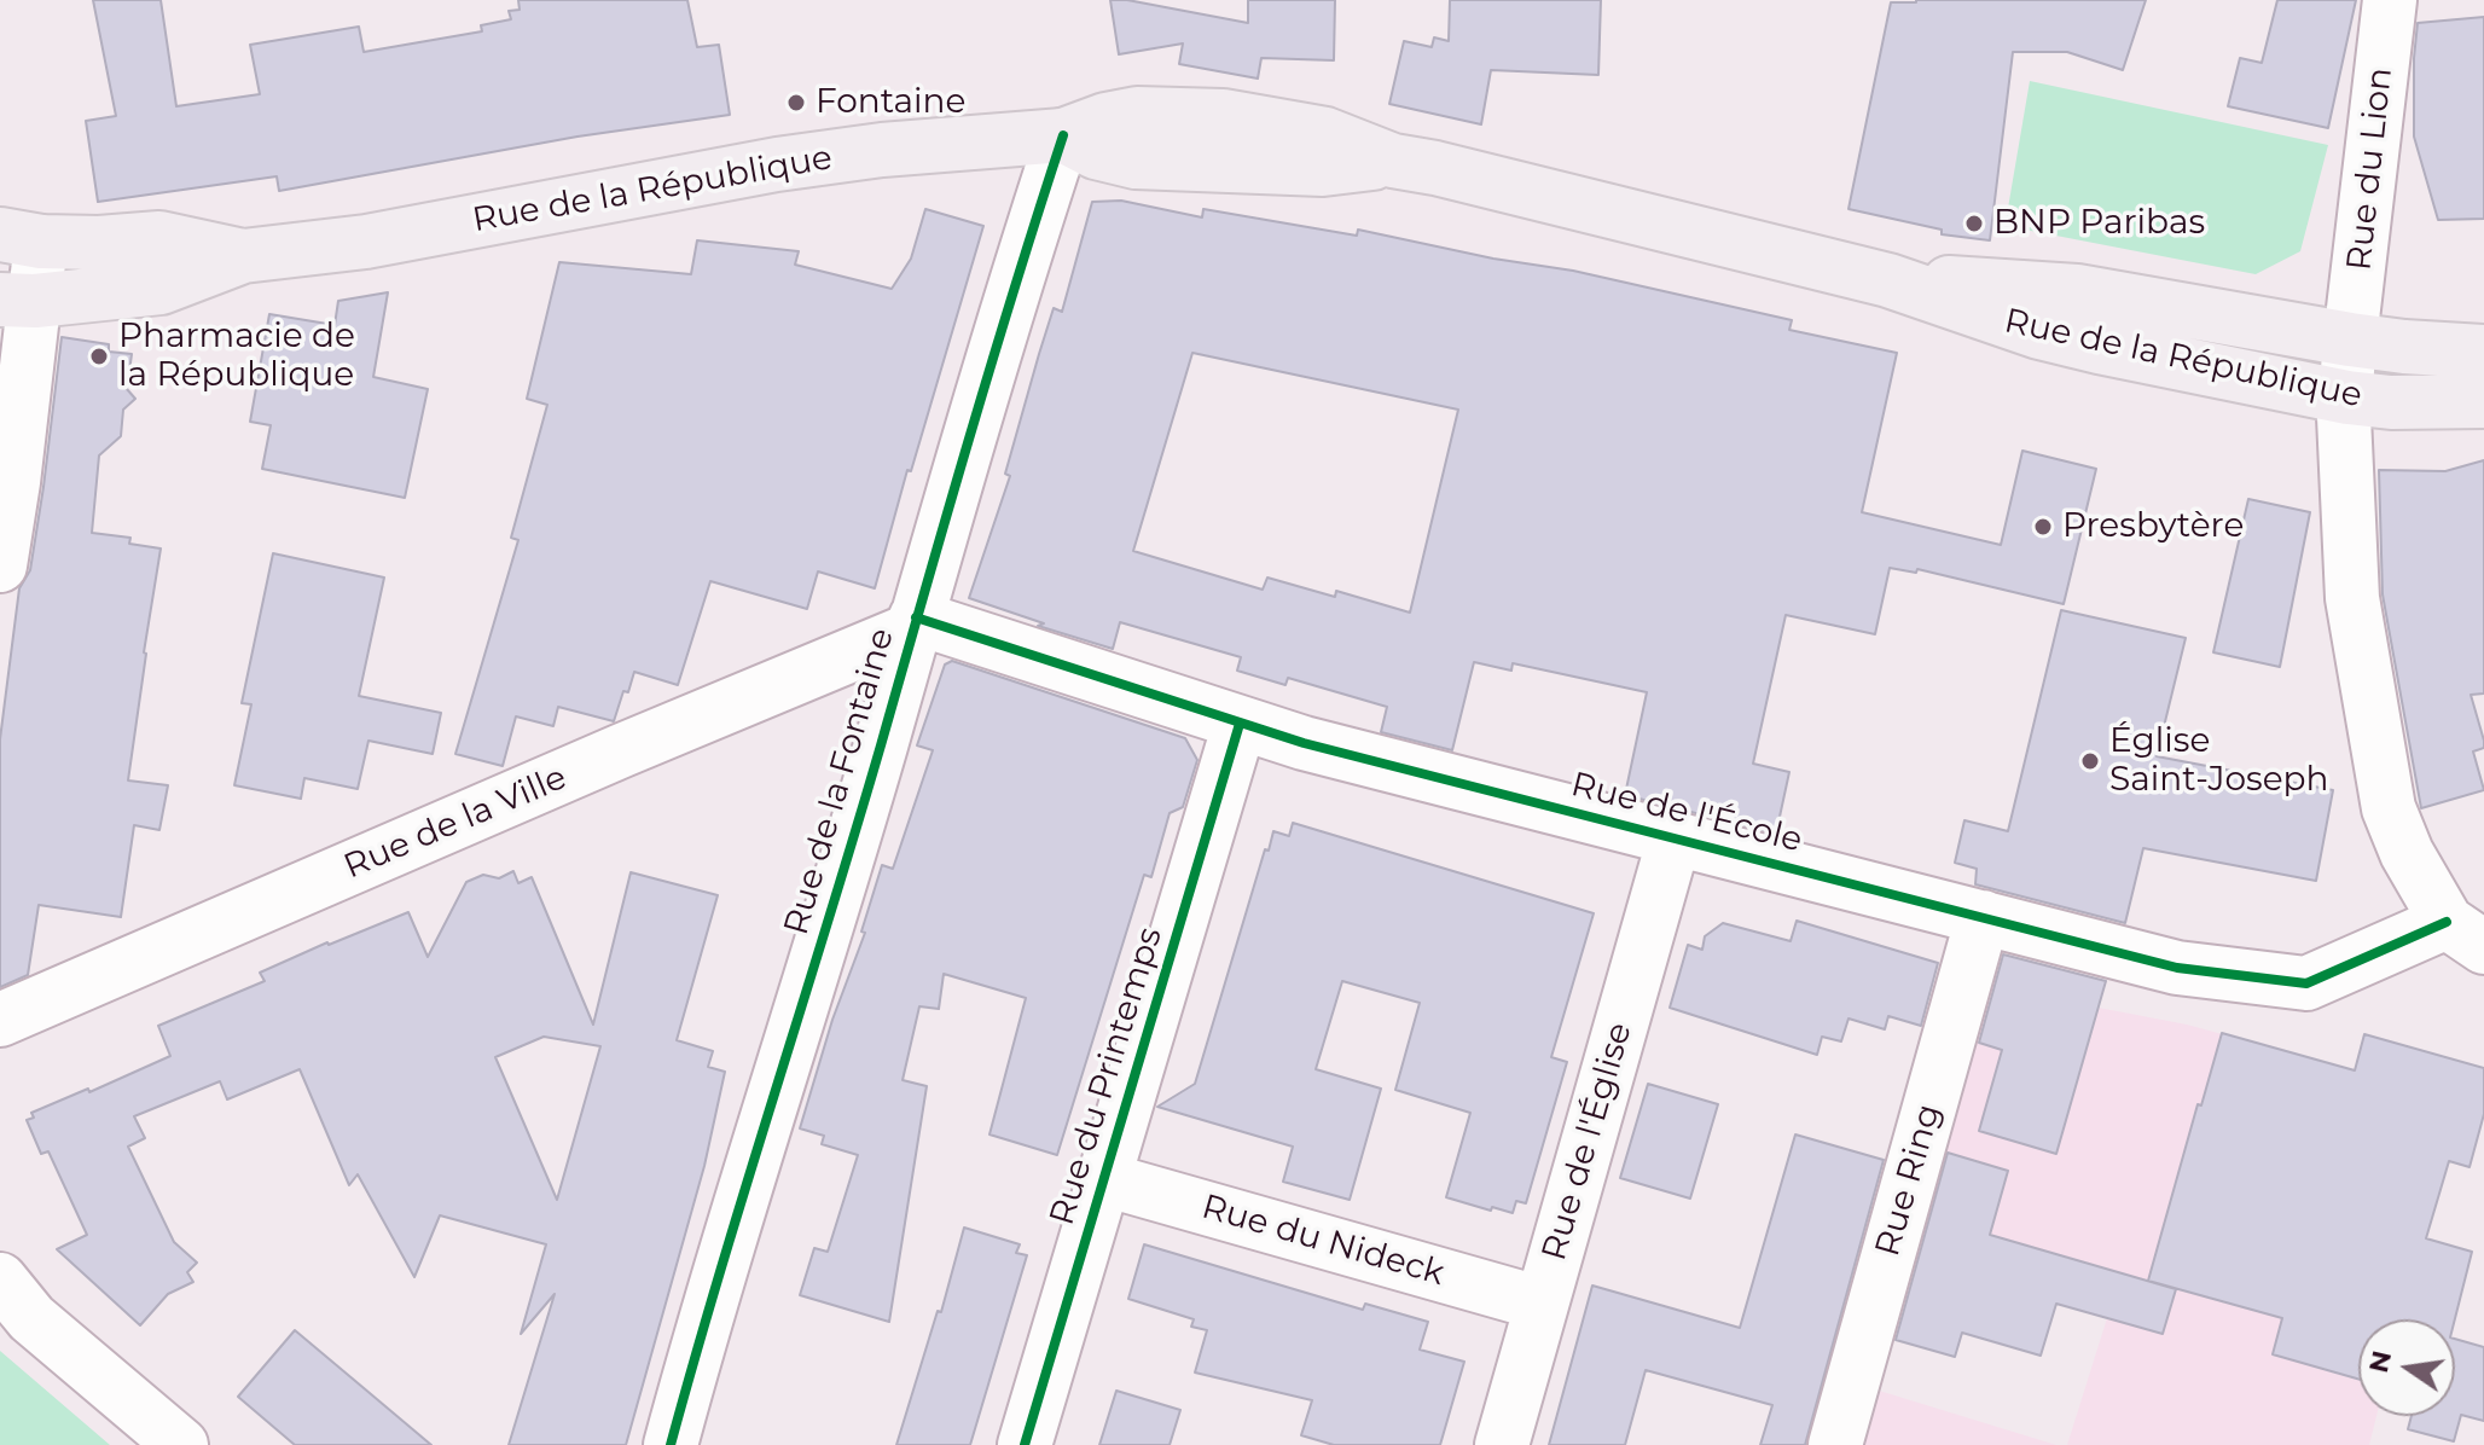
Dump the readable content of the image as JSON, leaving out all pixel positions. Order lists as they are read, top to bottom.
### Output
{
  "streets": {
    "main road": ["Rue de la République"],
    "street": [
      "Rue du Lion",
      "Rue de la Fontaine",
      "Rue de l'École",
      "Rue de la Ville",
      "Rue du Printemps",
      "Rue de l'Église",
      "Rue Ring",
      "Rue du Nideck"
    ]
  },
  "crossings": [
    ["Rue du Lion", "Rue de la République"],
    ["Rue du Lion", "Rue de l'École"],
    ["Rue de la République", "Rue de la Fontaine"],
    ["Rue de la Fontaine", "Rue de l'École"],
    ["Rue de la Fontaine", "Rue de la Ville"],
    ["Rue de l'École", "Rue de la Ville"],
    ["Rue de l'École", "Rue du Printemps"],
    ["Rue de l'École", "Rue de l'Église"],
    ["Rue de l'École", "Rue Ring"],
    ["Rue du Printemps", "Rue du Nideck"],
    ["Rue de l'Église", "Rue du Nideck"]
  ],
  "places": [
    "Fontaine",
    "BNP Paribas",
    "Pharmacie de la République",
    "Presbytère",
    "Église Saint-Joseph"
  ],
  "north": "left"
}
